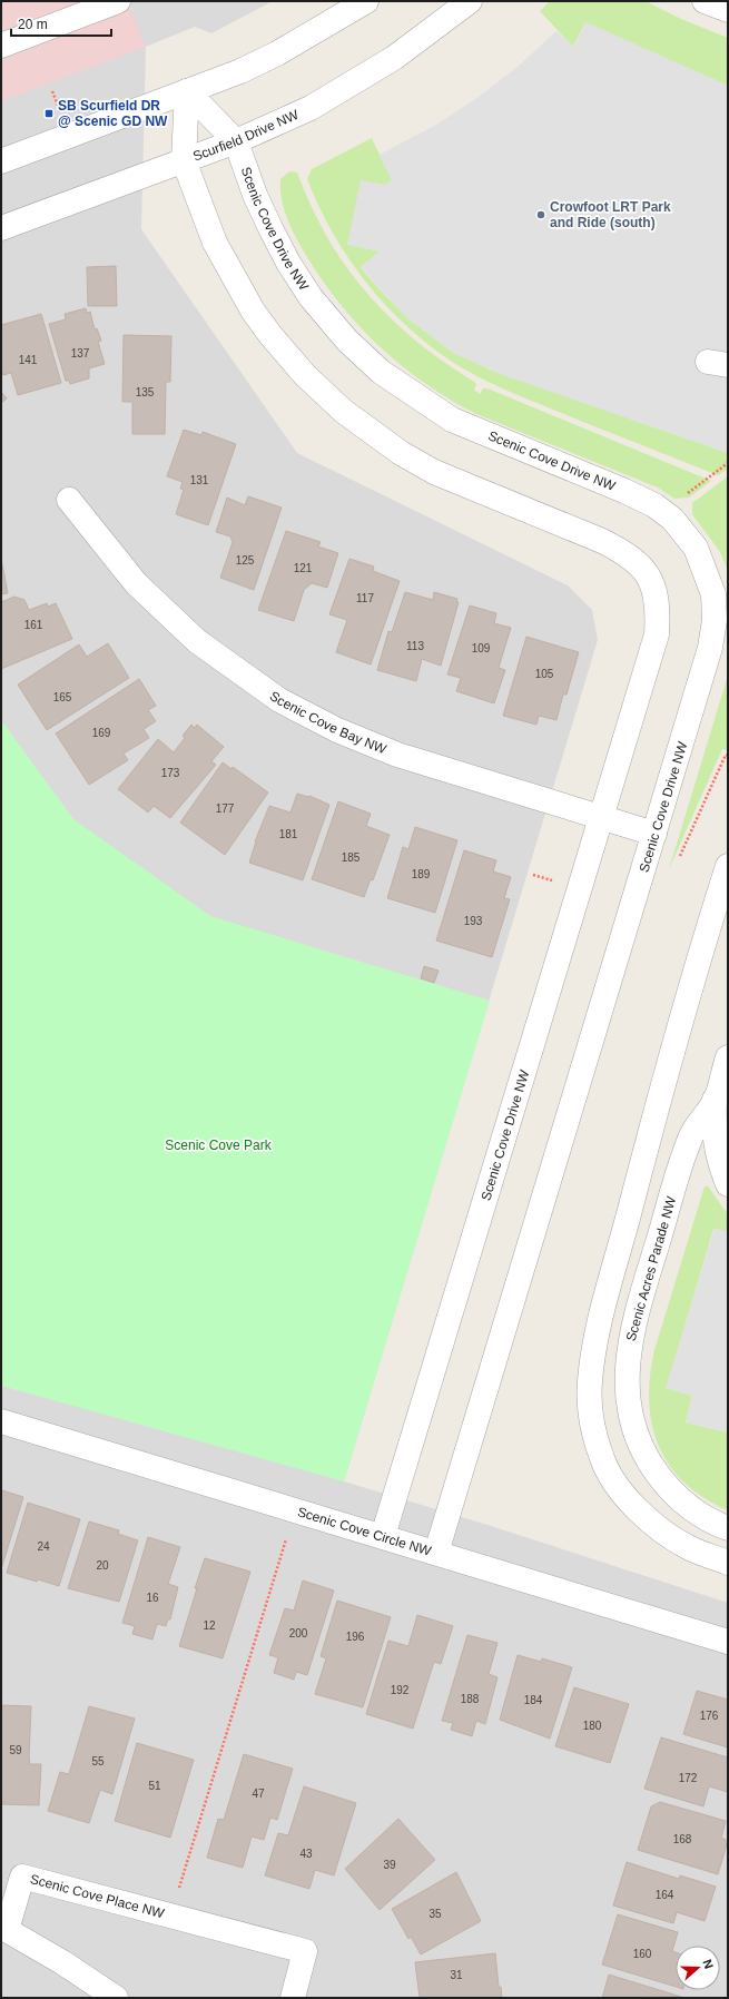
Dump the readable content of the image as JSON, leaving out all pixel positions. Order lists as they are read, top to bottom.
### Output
{
  "streets": {
    "street": [
      "Scurfield Drive NW",
      "Scenic Cove Drive NW",
      "Scenic Cove Bay NW",
      "Scenic Acres Parade NW",
      "Scenic Cove Circle NW",
      "Scenic Cove Place NW"
    ]
  },
  "crossings": [
    ["Scurfield Drive NW", "Scenic Cove Drive NW"],
    ["Scenic Cove Drive NW", "Scenic Cove Bay NW"],
    ["Scenic Cove Drive NW", "Scenic Cove Circle NW"]
  ],
  "parks": ["Scenic Cove Park"],
  "places": {
    "transit": ["SB Scurfield DR @ Scenic GD NW"],
    "other": ["Crowfoot LRT Park and Ride (south)"]
  },
  "house_numbers": [
    "137",
    "141",
    "135",
    "131",
    "125",
    "121",
    "117",
    "161",
    "113",
    "109",
    "105",
    "165",
    "169",
    "173",
    "177",
    "181",
    "185",
    "189",
    "193",
    "24",
    "20",
    "16",
    "12",
    "200",
    "196",
    "192",
    "188",
    "184",
    "176",
    "180",
    "59",
    "55",
    "172",
    "51",
    "47",
    "168",
    "43",
    "39",
    "164",
    "35",
    "160",
    "31"
  ],
  "scale_bar": "20 m",
  "north": "right"
}
